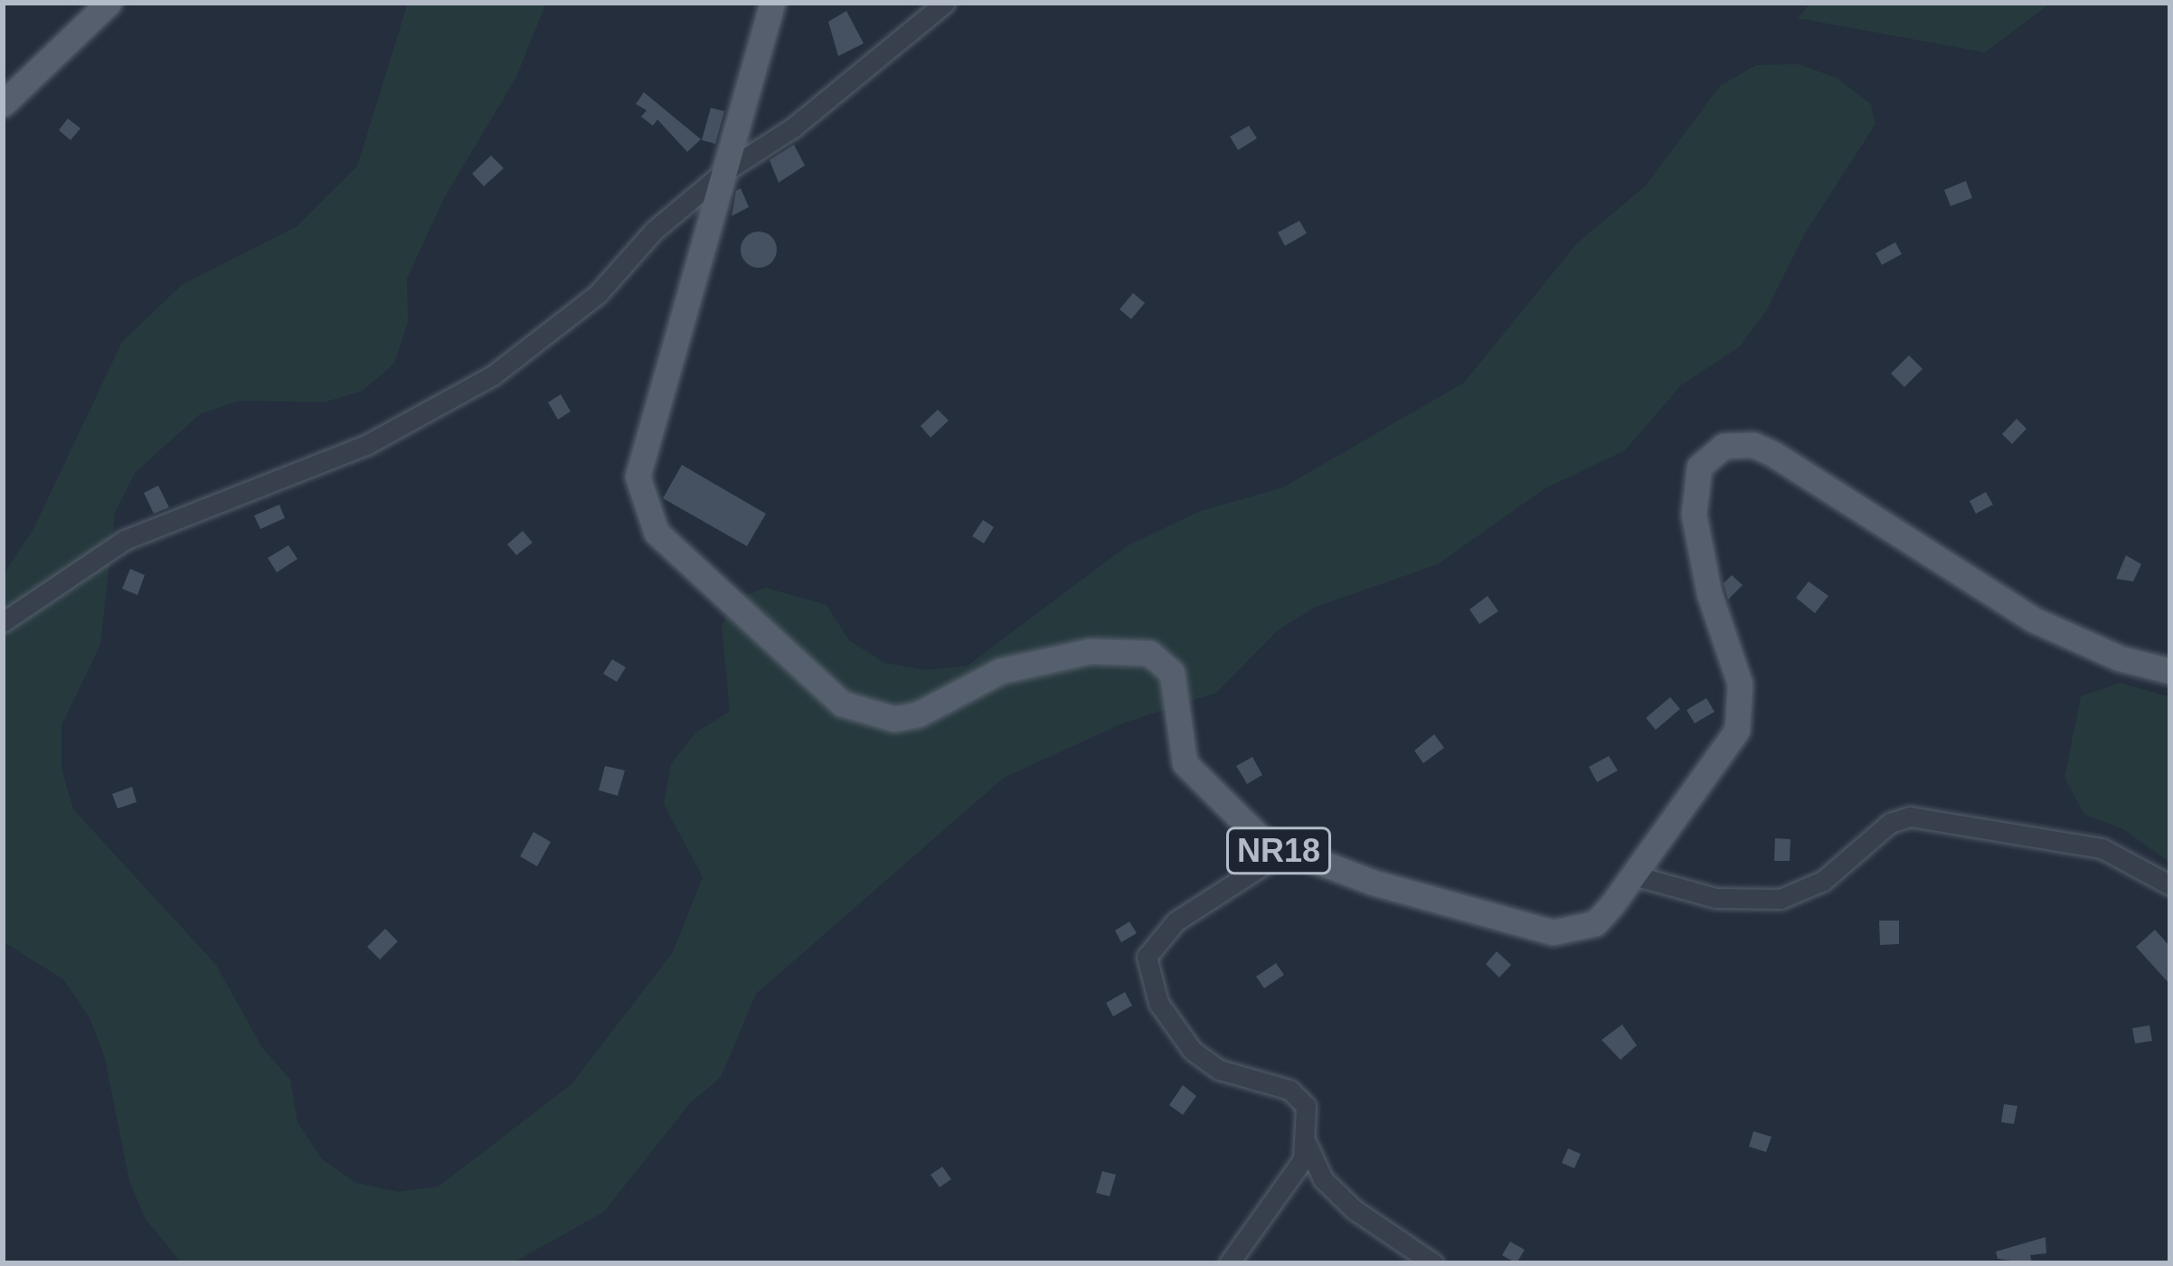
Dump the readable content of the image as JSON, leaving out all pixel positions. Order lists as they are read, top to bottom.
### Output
{
  "streets": {
    "main road": ["NR18"]
  }
}
